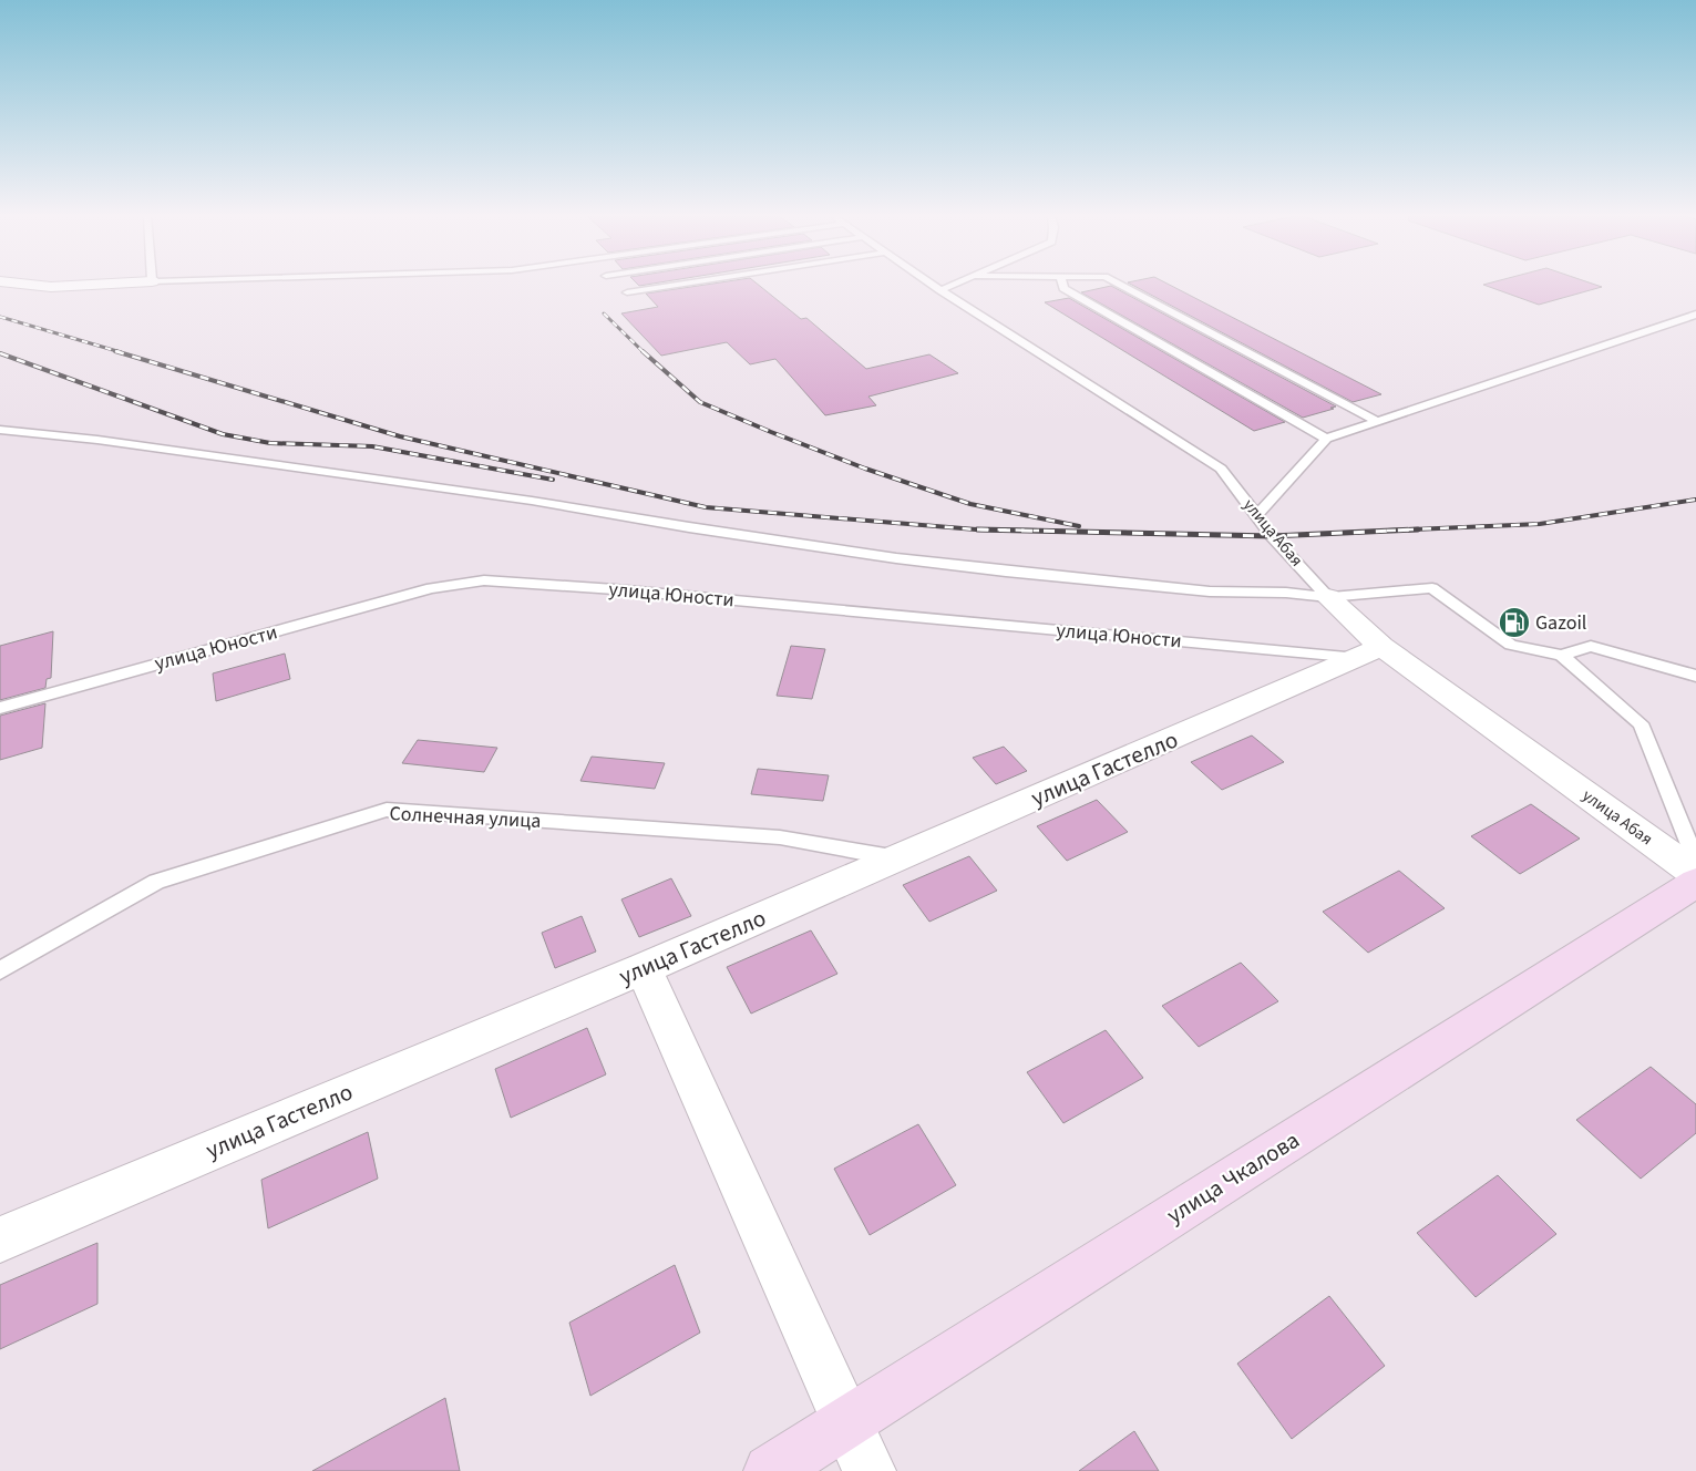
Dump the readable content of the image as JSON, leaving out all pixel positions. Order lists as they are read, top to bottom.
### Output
{
  "streets": {
    "main road": ["улица Чкалова"],
    "street": ["улица Абая", "улица Гастелло"],
    "lane": ["улица Юности", "Солнечная улица"]
  },
  "crossings": [
    ["улица Абая", "улица Юности"],
    ["улица Абая", "улица Гастелло"],
    ["улица Юности", "улица Гастелло"],
    ["улица Гастелло", "Солнечная улица"]
  ],
  "places": {
    "fuel station": ["Gazoil"]
  }
}
